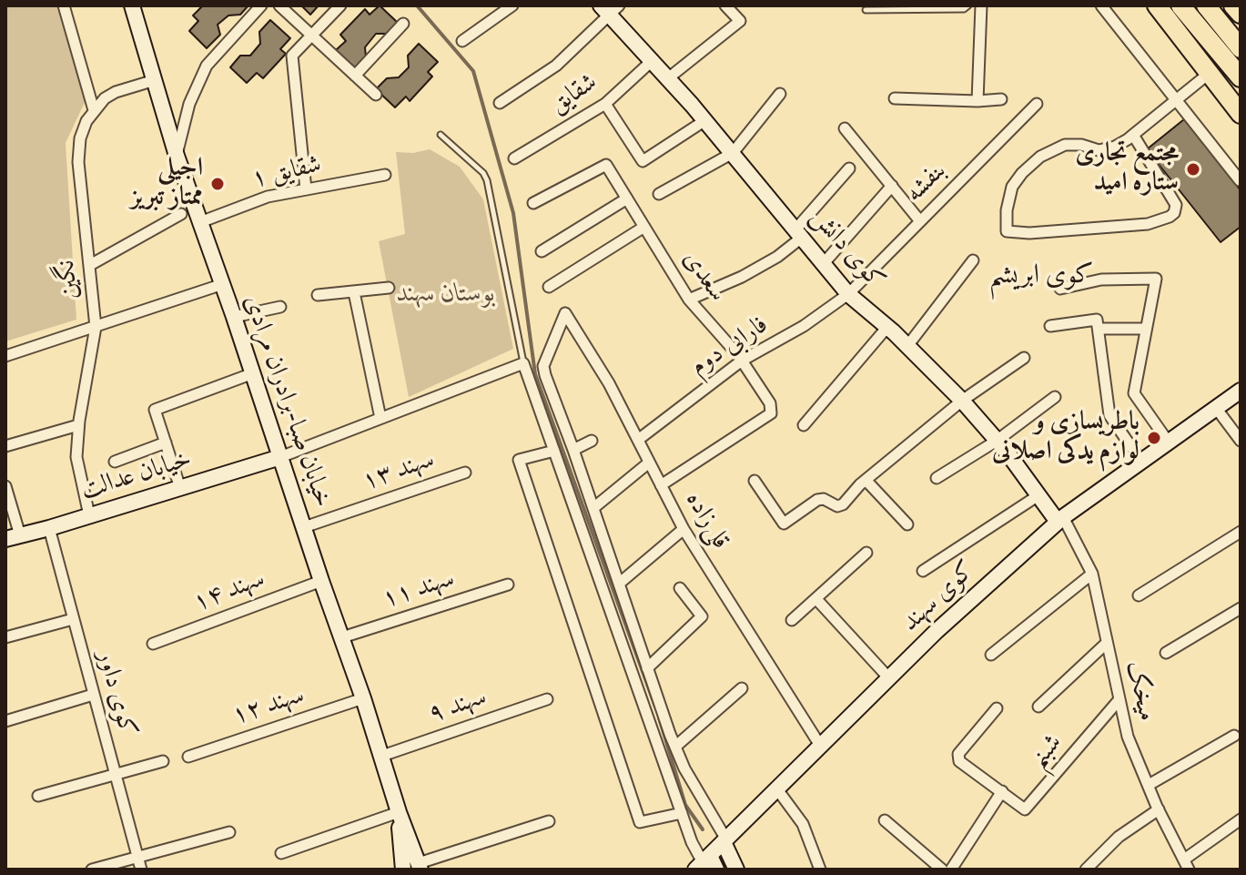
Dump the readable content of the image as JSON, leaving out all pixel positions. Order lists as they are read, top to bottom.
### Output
{
  "streets": {
    "main road": [
      "کوی دانش",
      "خیابان صبا-برادران مرادی",
      "خیابان عدالت",
      "کوی سهند"
    ],
    "street": [
      "شقایق",
      "شقایق ۱",
      "بنفشه",
      "سعدی",
      "نگین",
      "فارابی دوم",
      "سهند ۱۳",
      "قلی‌زاده",
      "سهند ۱۱",
      "سهند ۱۴",
      "میخک",
      "کوی داور",
      "سهند ۱۲",
      "سهند ۹",
      "شبنم"
    ]
  },
  "crossings": [
    ["شقایق", "کوی دانش"],
    ["شقایق ۱", "خیابان صبا-برادران مرادی"],
    ["بنفشه", "کوی دانش"],
    ["بنفشه", "فارابی دوم"],
    ["کوی دانش", "فارابی دوم"],
    ["کوی دانش", "کوی سهند"],
    ["کوی دانش", "میخک"],
    ["سعدی", "فارابی دوم"],
    ["سعدی", "قلی‌زاده"],
    ["نگین", "خیابان عدالت"],
    ["فارابی دوم", "قلی‌زاده"],
    ["خیابان صبا-برادران مرادی", "سهند ۱۳"],
    ["خیابان صبا-برادران مرادی", "خیابان عدالت"],
    ["خیابان صبا-برادران مرادی", "سهند ۱۱"],
    ["خیابان صبا-برادران مرادی", "سهند ۱۴"],
    ["خیابان صبا-برادران مرادی", "سهند ۱۲"],
    ["خیابان صبا-برادران مرادی", "سهند ۹"],
    ["خیابان عدالت", "کوی داور"],
    ["قلی‌زاده", "کوی سهند"],
    ["کوی سهند", "میخک"],
    ["میخک", "شبنم"]
  ],
  "districts": ["کوی ابریشم"],
  "parks": ["بوستان سهند"],
  "places": ["مجتمع تجاری ستاره امید", "اجیلی ممتاز تبریز", "باطریسازی و لوازم یدکی اصلانی"]
}
